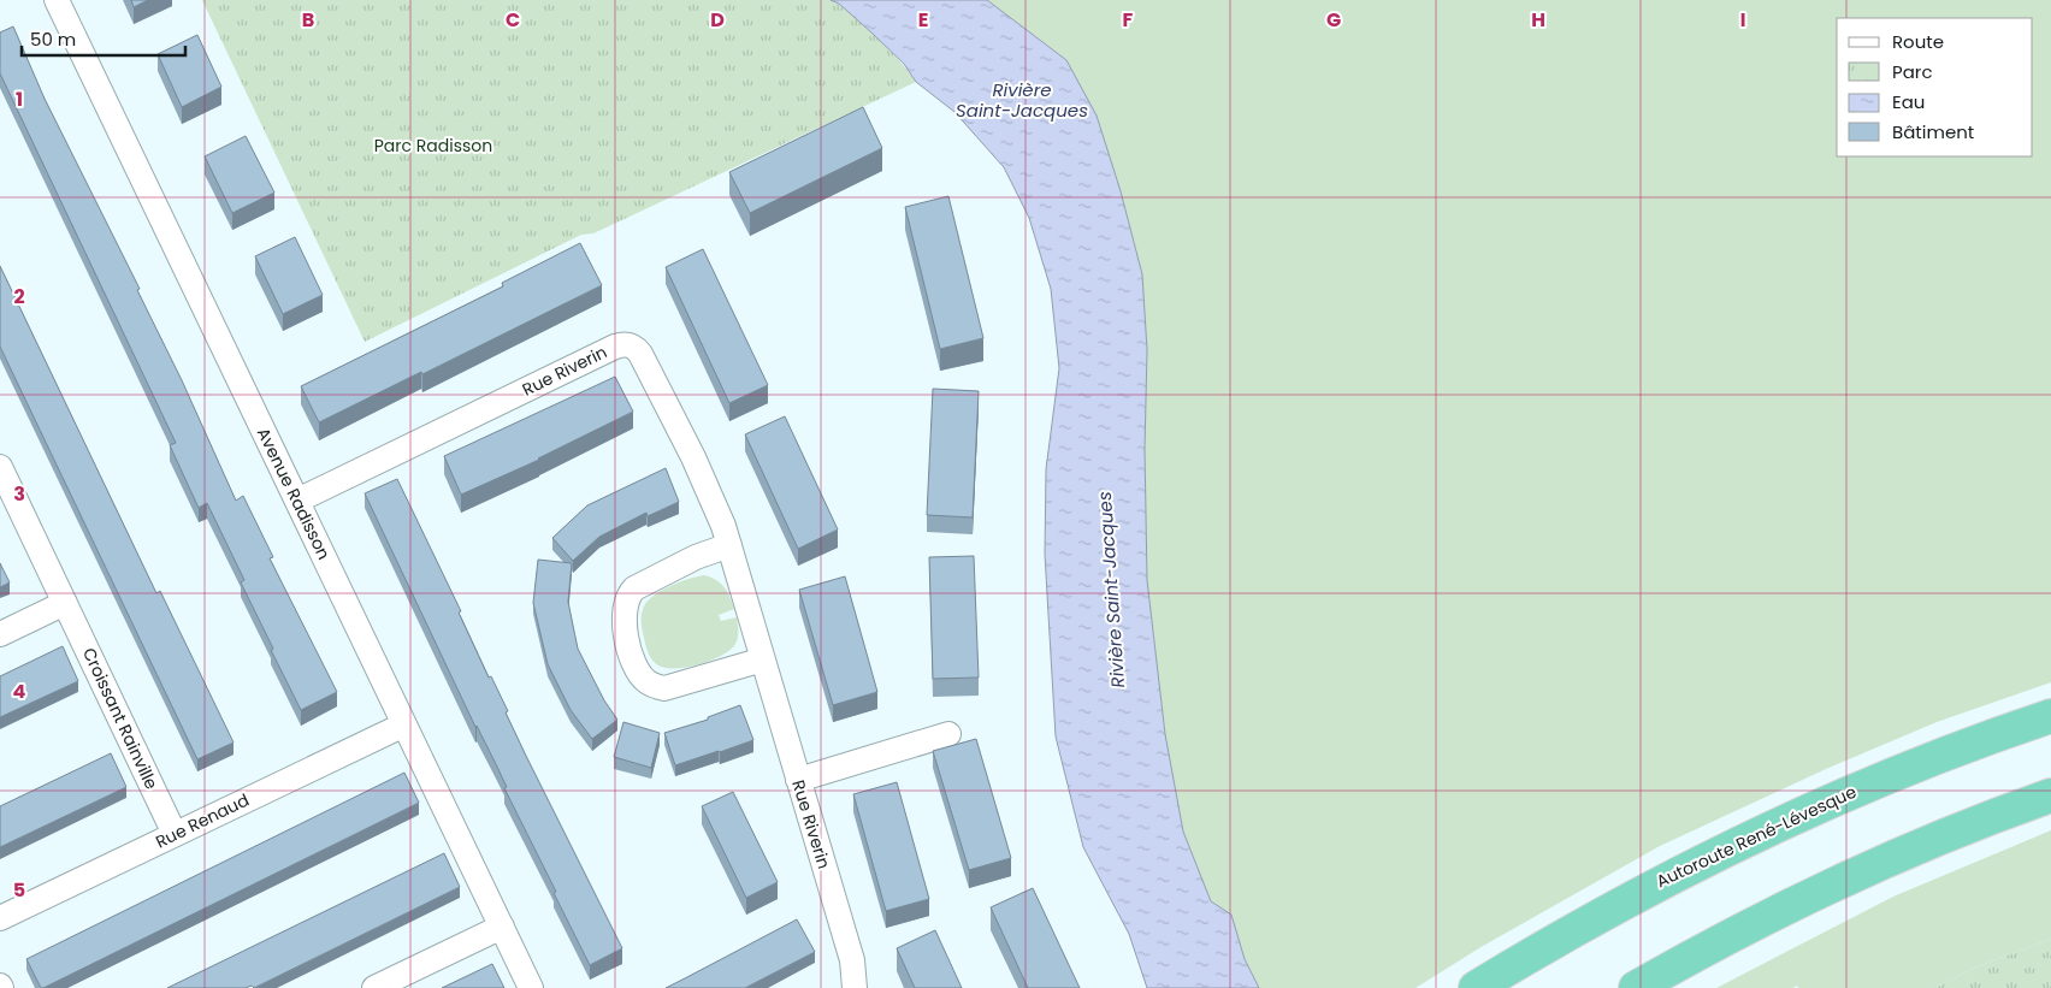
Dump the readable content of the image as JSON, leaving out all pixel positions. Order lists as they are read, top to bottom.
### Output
{
  "streets": {
    "highway": ["Autoroute René-Lévesque"],
    "street": [
      "Rue Riverin",
      "Avenue Radisson",
      "Croissant Rainville",
      "Rue Renaud"
    ]
  },
  "crossings": [
    ["Rue Riverin", "Avenue Radisson"],
    ["Avenue Radisson", "Rue Renaud"],
    ["Croissant Rainville", "Rue Renaud"]
  ],
  "water": ["Rivière Saint-Jacques"],
  "parks": ["Parc Radisson"],
  "legend": [
    "Route",
    "Parc",
    "Eau",
    "Bâtiment"
  ],
  "scale_bar": "50 m",
  "grid": {
    "columns": [
      "B",
      "C",
      "D",
      "E",
      "F",
      "G",
      "H",
      "I"
    ],
    "rows": [
      "1",
      "2",
      "3",
      "4",
      "5"
    ]
  }
}
